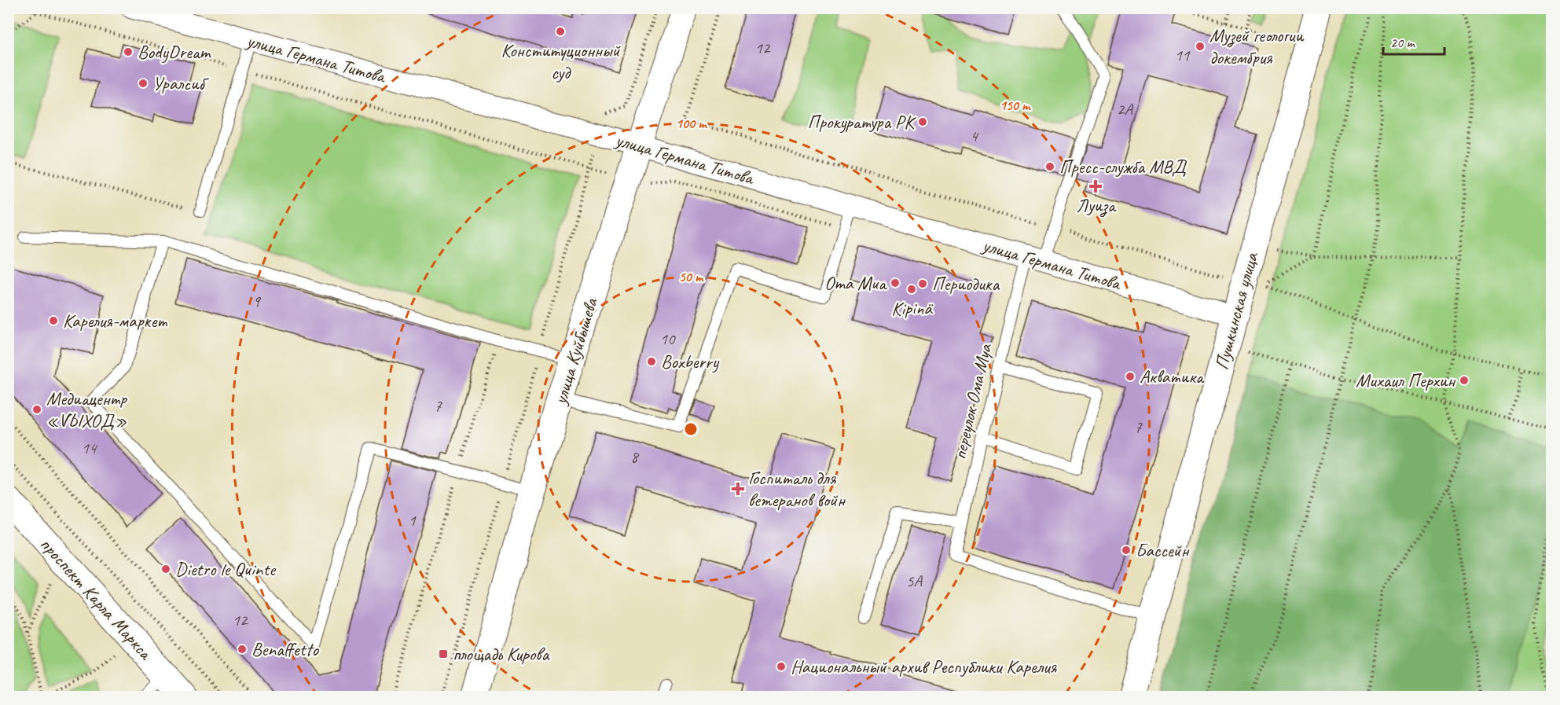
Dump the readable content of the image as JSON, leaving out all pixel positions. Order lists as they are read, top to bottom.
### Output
{
  "streets": {
    "main road": ["Пушкинская улица", "улица Куйбышева", "проспект Карла Маркса"],
    "street": ["улица Германа Титова"],
    "lane": ["переулок Ома Муа"]
  },
  "crossings": [
    ["улица Германа Титова", "Пушкинская улица"],
    ["улица Германа Титова", "улица Куйбышева"],
    ["улица Германа Титова", "переулок Ома Муа"],
    ["Пушкинская улица", "переулок Ома Муа"]
  ],
  "places": {
    "other": [
      "Конституционный суд",
      "Музей геологии докембрия",
      "BodyDream",
      "Уралсиб",
      "Прокуратура РК",
      "Пресс-служба МВД",
      "Oma Mua",
      "Периодика",
      "Kipinä",
      "Карелия-маркет",
      "Boxberry",
      "Акватика",
      "Михаил Перхин",
      "Медиацентр «ѴЫХОД»",
      "Бассейн",
      "Dietro le Quinte",
      "Benaffetto",
      "Национальный архив Республики Карелия"
    ],
    "health": ["Луиза", "Госпиталь для ветеранов войн"],
    "transit": ["площадь Кирова"]
  },
  "house_numbers": [
    "12",
    "11",
    "2А",
    "4",
    "9",
    "10",
    "7",
    "7",
    "14",
    "8",
    "1",
    "5А",
    "12"
  ],
  "scale_bar": "20 m",
  "rings": ["150 m", "100 m", "50 m"]
}
